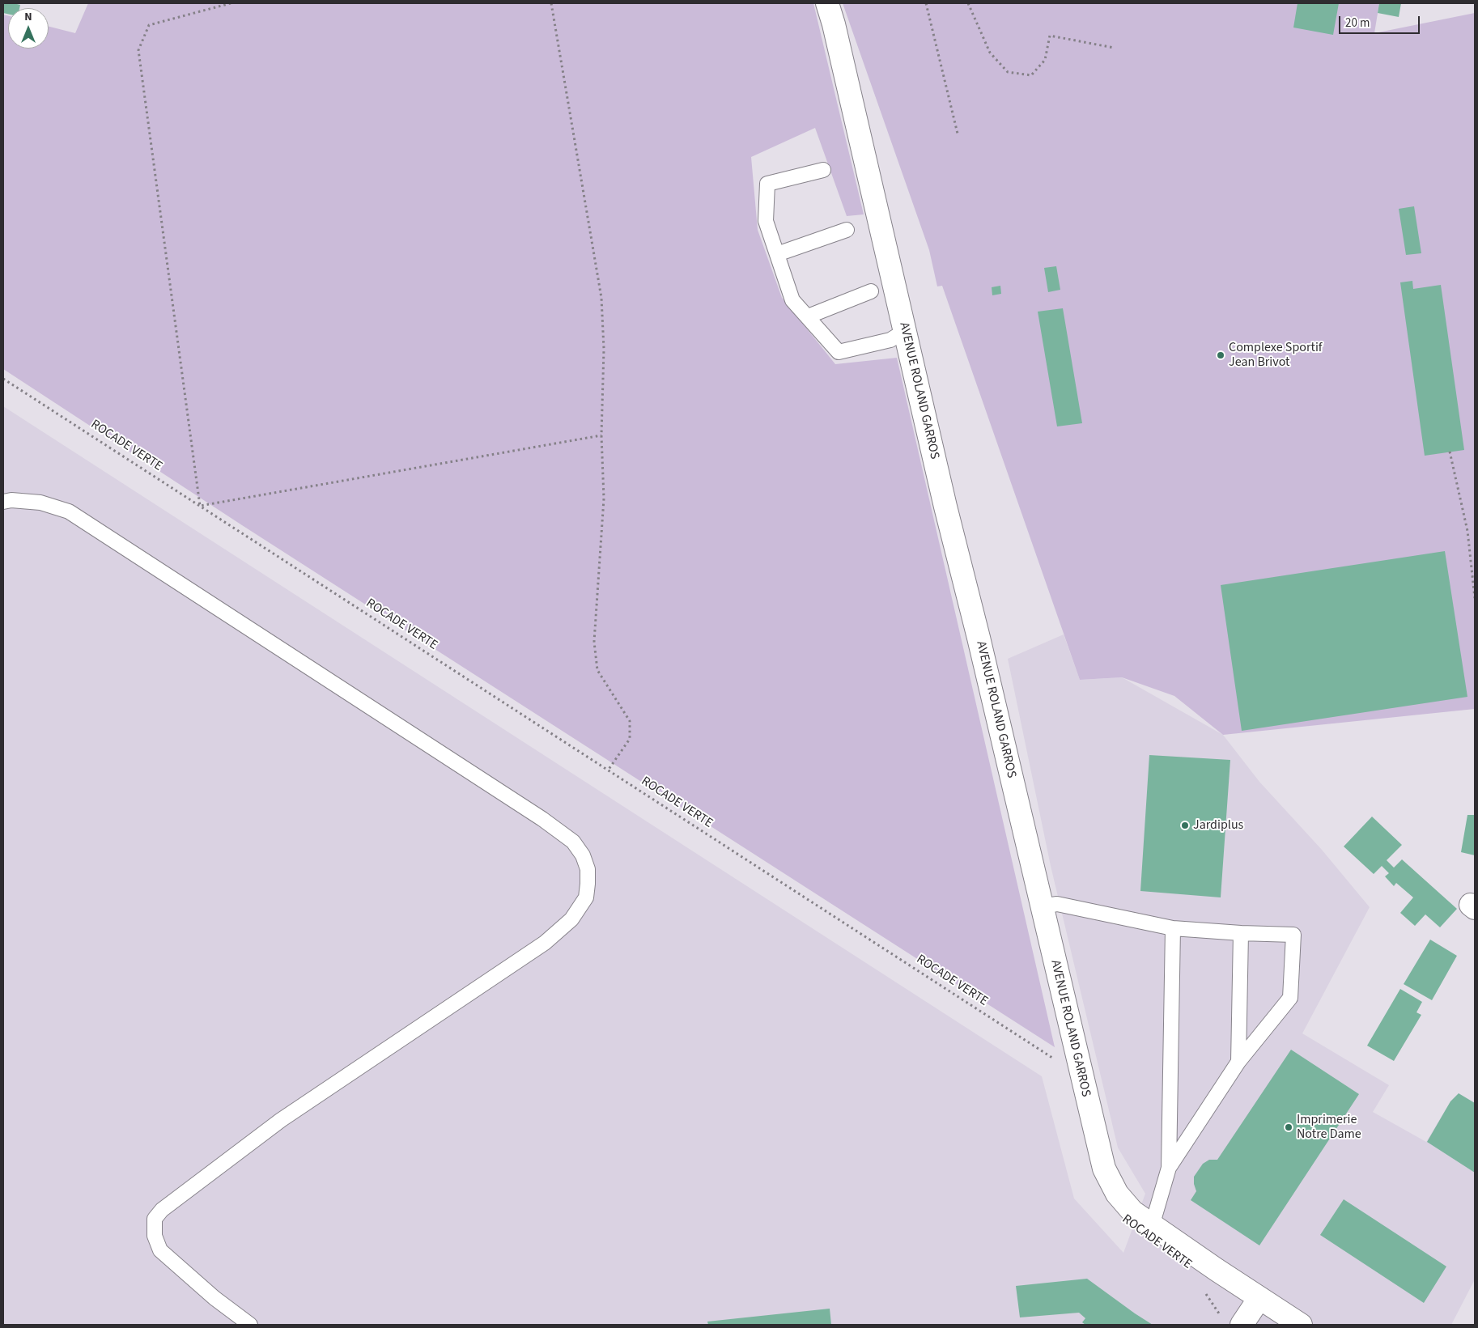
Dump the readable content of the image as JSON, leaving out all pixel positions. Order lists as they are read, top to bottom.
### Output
{
  "streets": {
    "street": ["AVENUE ROLAND GARROS"],
    "path": ["ROCADE VERTE"]
  },
  "places": ["Complexe Sportif Jean Brivot", "Jardiplus", "Imprimerie Notre Dame"],
  "scale_bar": "20 m",
  "north": "top"
}
